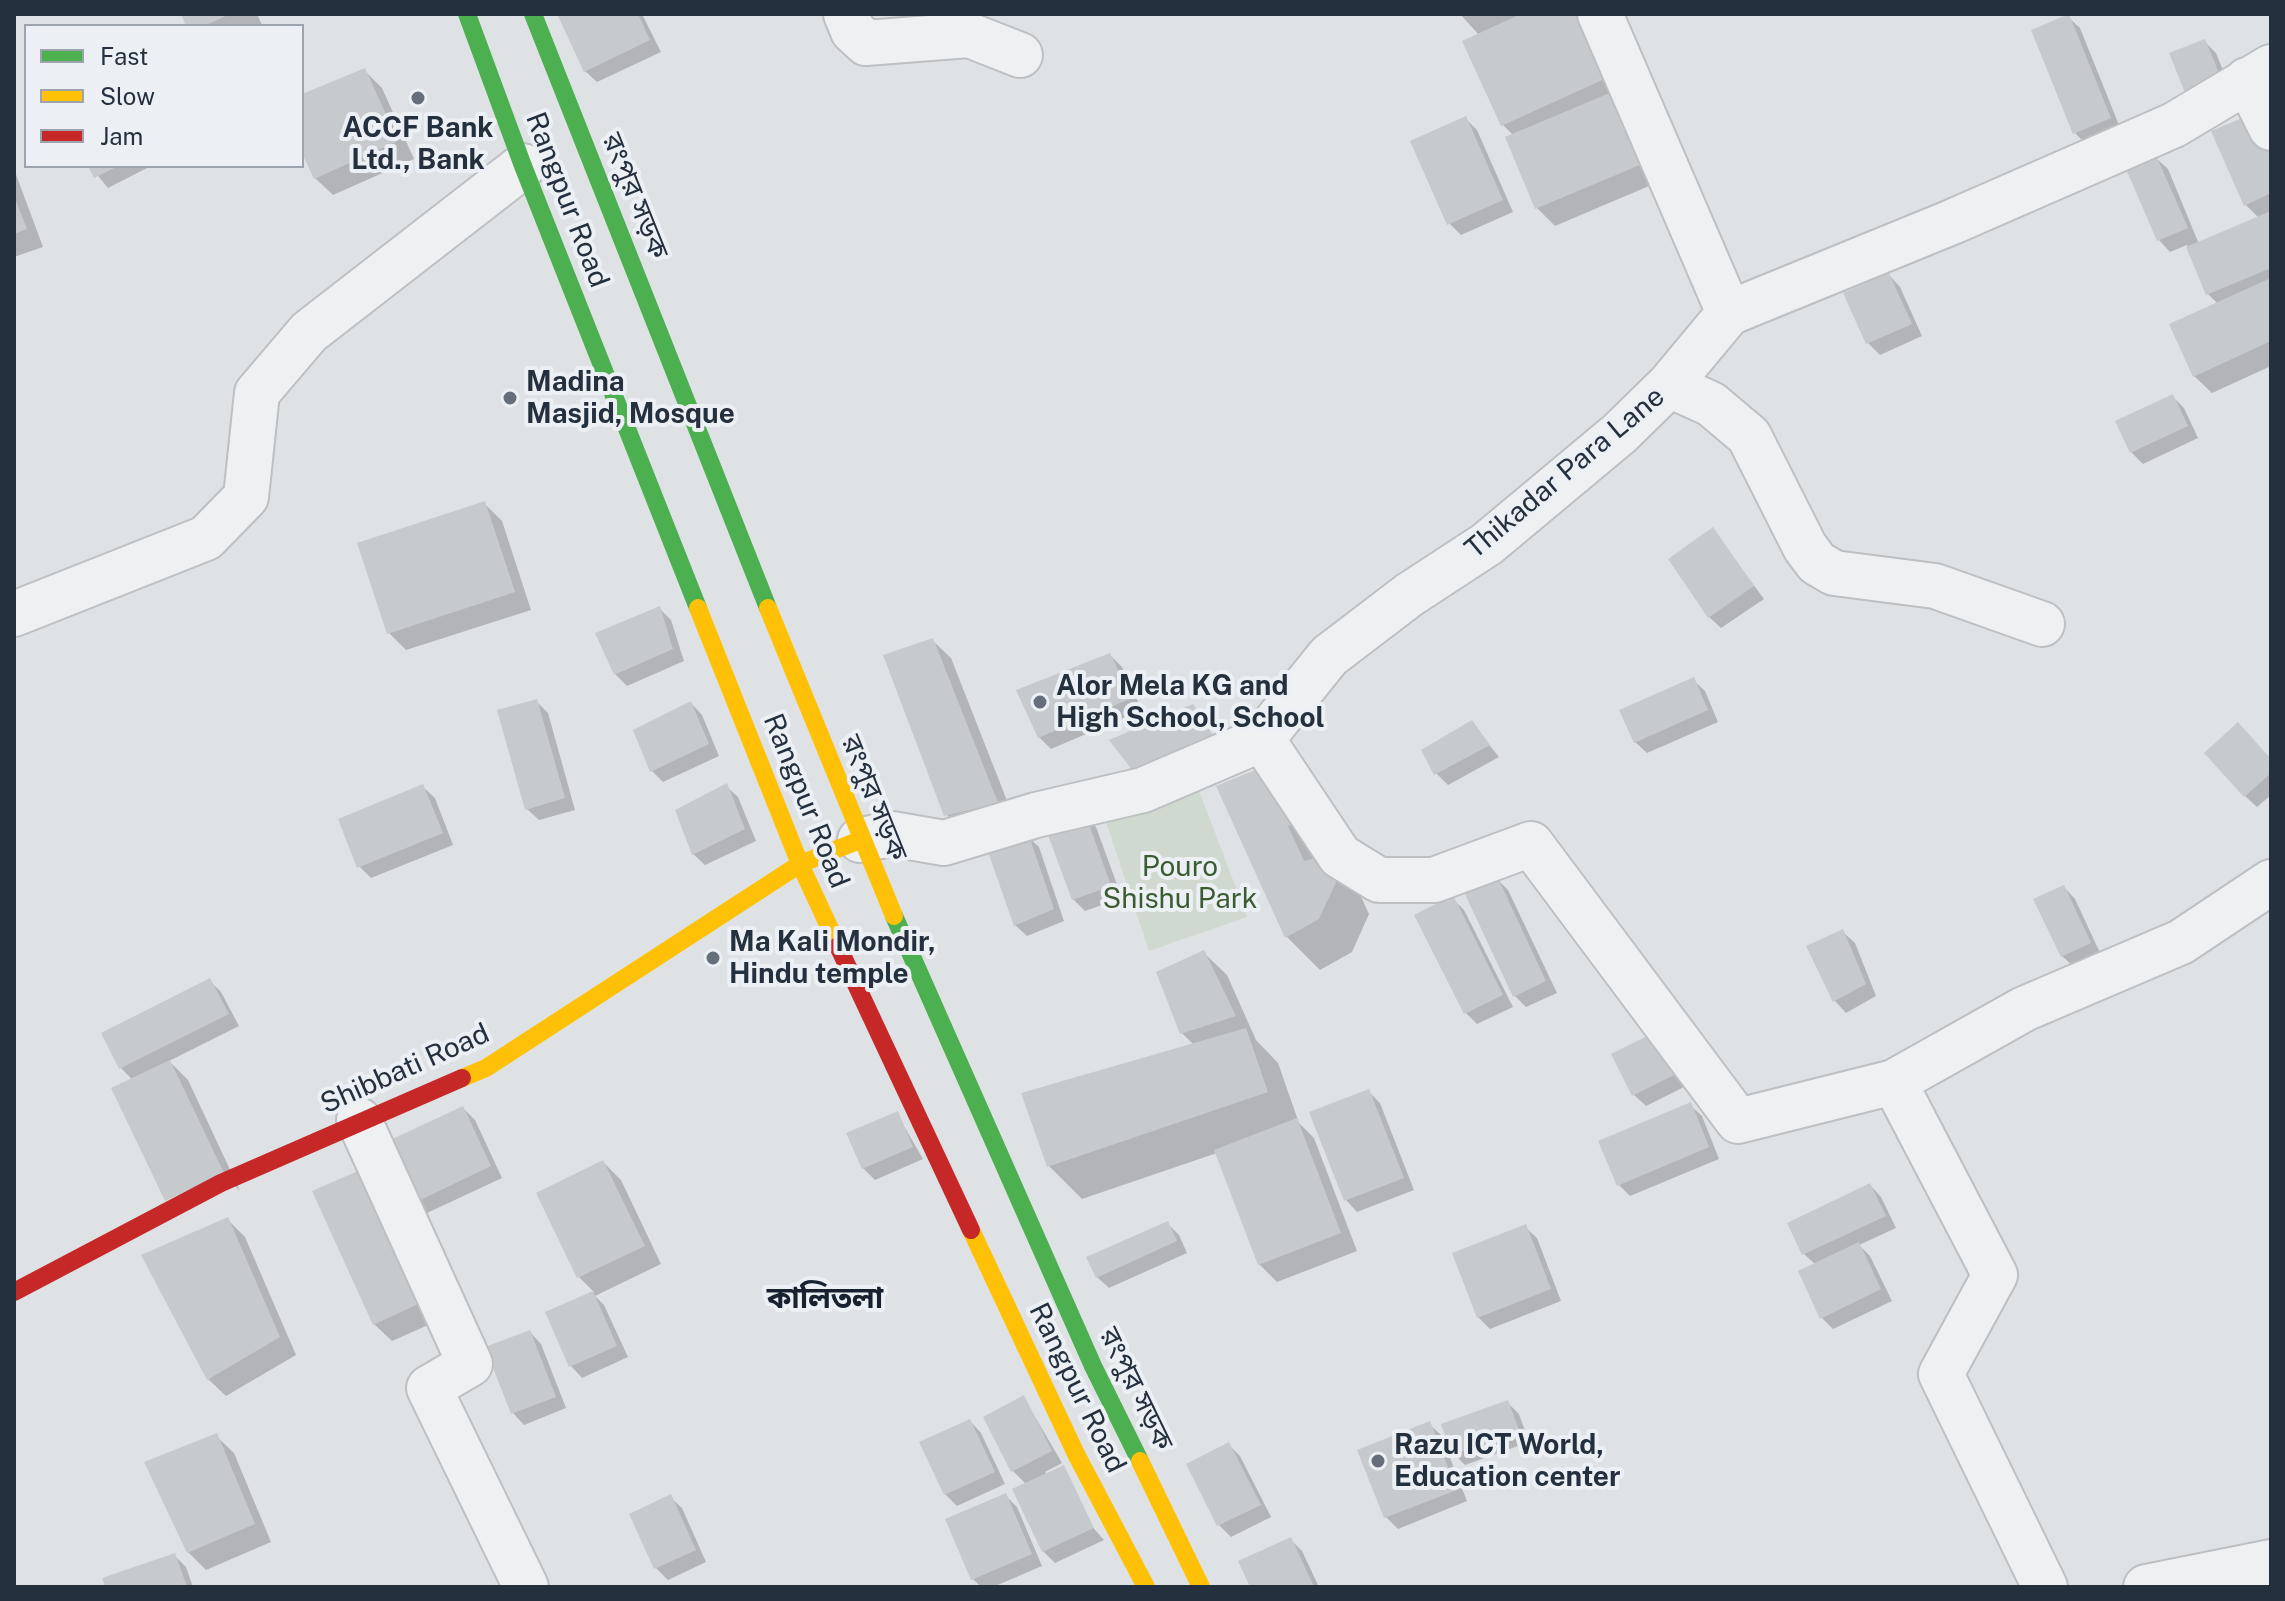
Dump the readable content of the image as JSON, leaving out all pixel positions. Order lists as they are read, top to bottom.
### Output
{
  "streets": {
    "main road": ["রংপুর সড়ক", "Rangpur Road", "Shibbati Road"],
    "street": ["Thikadar Para Lane"]
  },
  "crossings": [
    ["রংপুর সড়ক", "Thikadar Para Lane"],
    ["রংপুর সড়ক", "Shibbati Road"],
    ["Rangpur Road", "Shibbati Road"],
    ["Thikadar Para Lane", "Shibbati Road"]
  ],
  "districts": ["কালিতলা"],
  "parks": ["Pouro Shishu Park"],
  "places": [
    "ACCF Bank Ltd., Bank",
    "Madina Masjid, Mosque",
    "Alor Mela KG and High School, School",
    "Ma Kali Mondir, Hindu temple",
    "Razu ICT World, Education center"
  ],
  "legend": ["Fast", "Slow", "Jam"]
}
